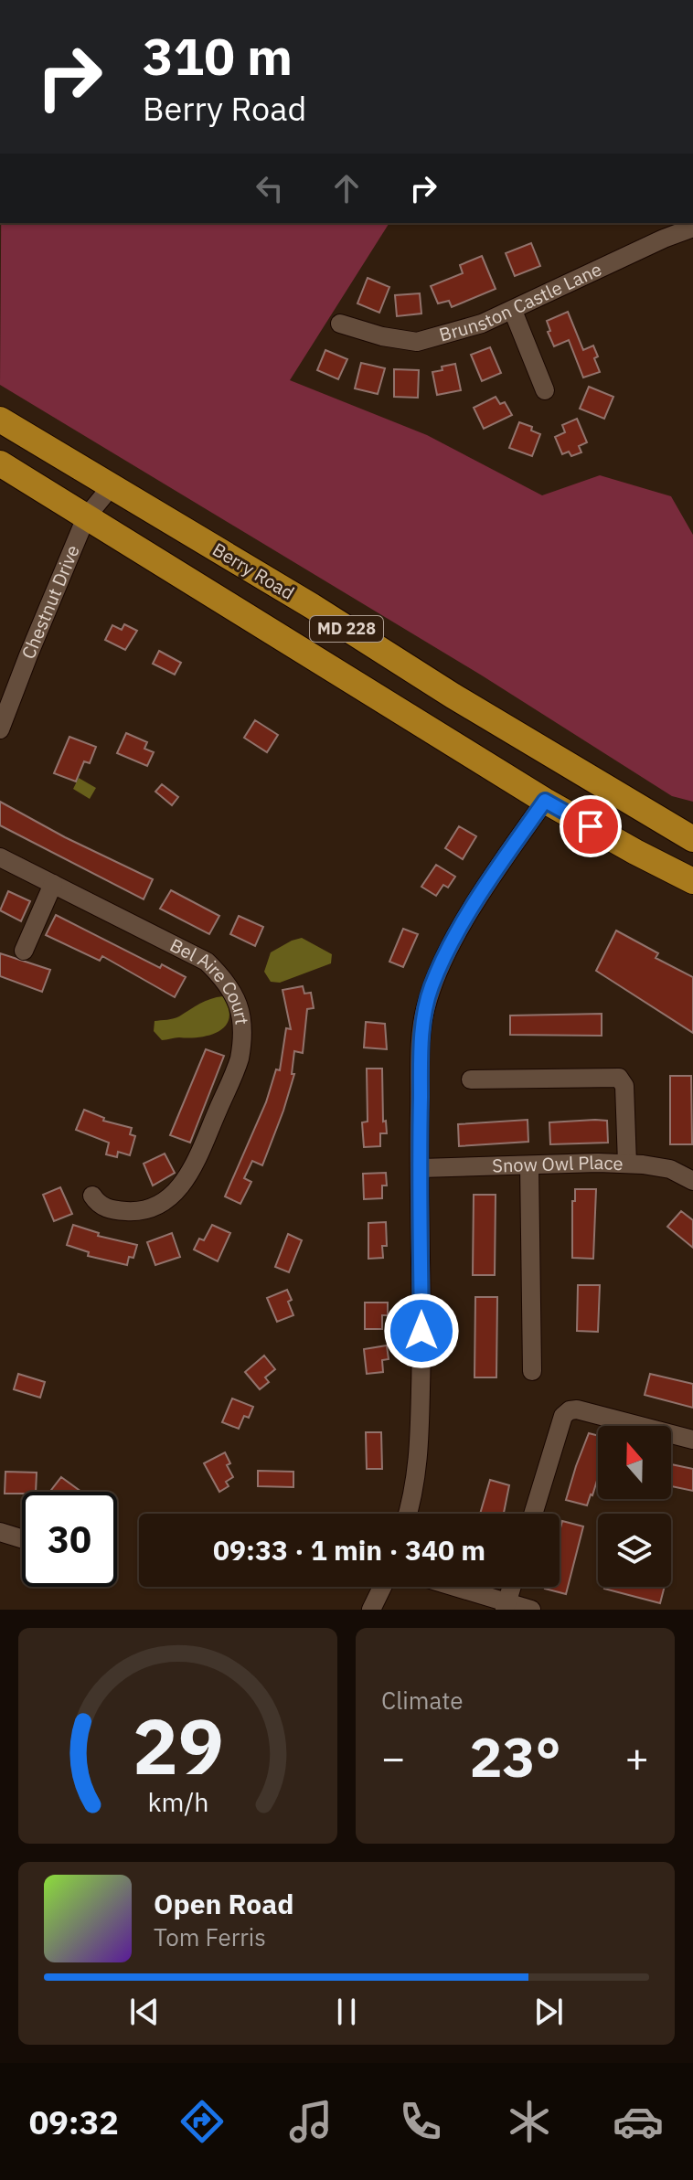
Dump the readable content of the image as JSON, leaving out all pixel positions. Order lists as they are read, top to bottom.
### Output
{
  "streets": {
    "highway": ["Berry Road", "MD 228"],
    "street": [
      "Brunston Castle Lane",
      "Chestnut Drive",
      "Bel Aire Court",
      "Snow Owl Place"
    ]
  },
  "crossings": [
    ["Berry Road", "Chestnut Drive"],
    ["Chestnut Drive", "MD 228"]
  ],
  "north": "top",
  "page": {
    "turn": ["310 m", "Berry Road"],
    "limit": "30",
    "trip": "09:33 · 1 min · 340 m",
    "tile": "Climate",
    "heat": ["−", "23°", "+"],
    "song": ["Open Road", "Tom Ferris"],
    "tabs": "09:32",
    "gauge": ["29", "km/h"]
  }
}
